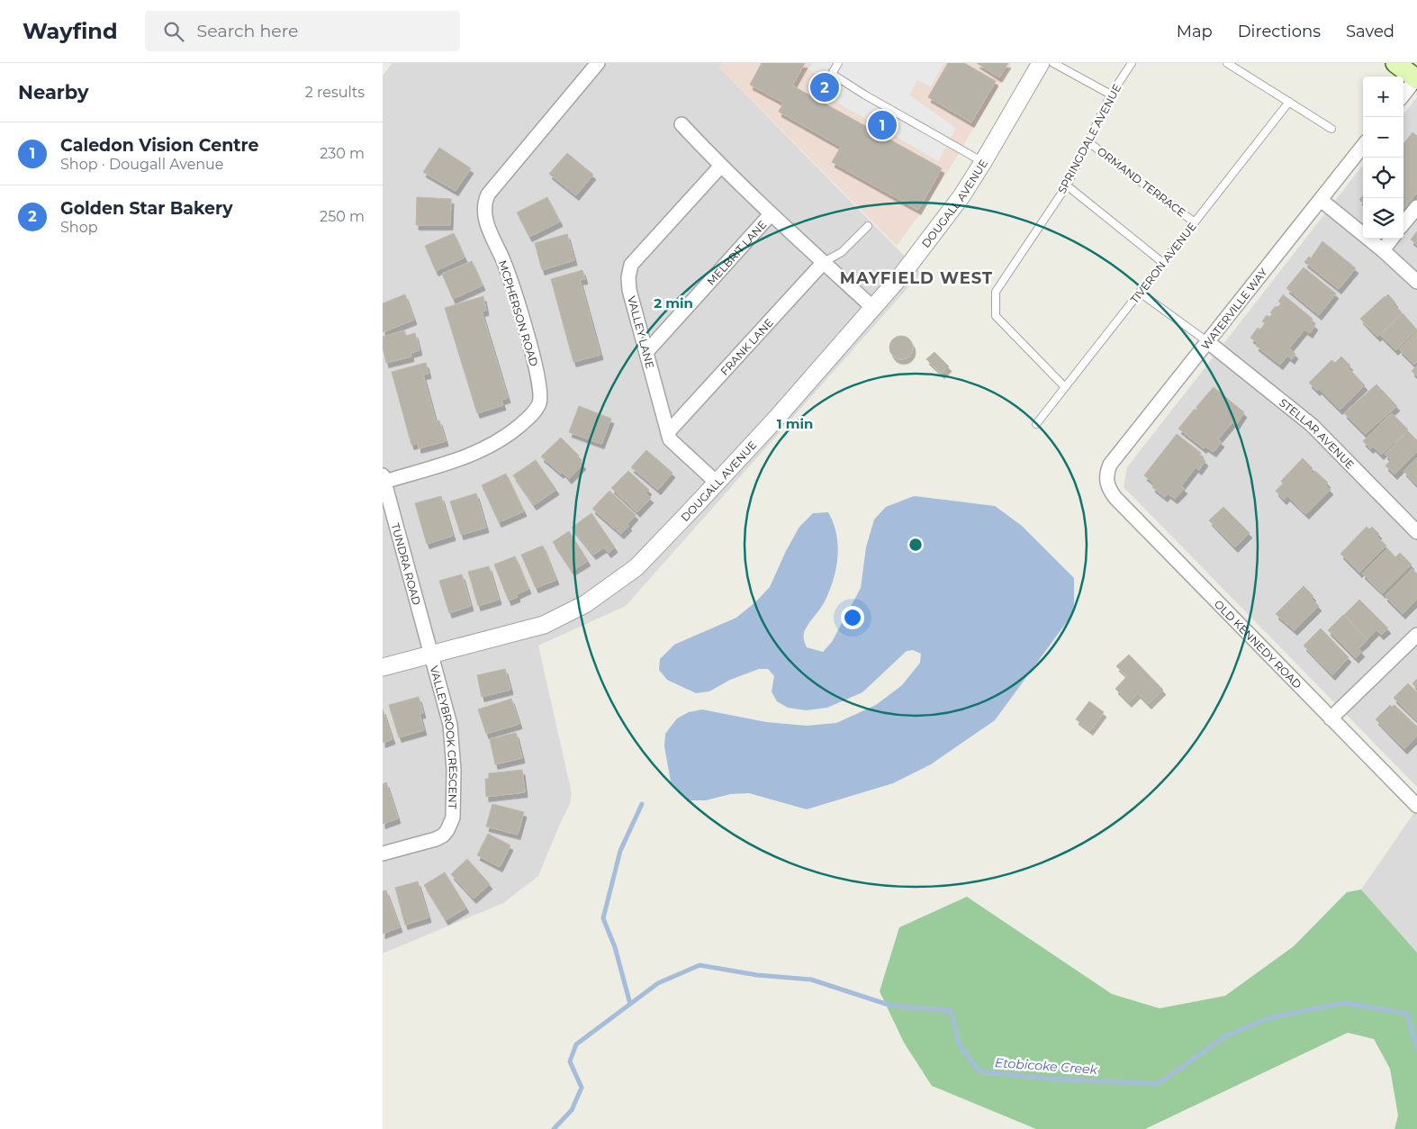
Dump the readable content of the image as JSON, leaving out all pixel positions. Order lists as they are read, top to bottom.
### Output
{
  "streets": {
    "street": [
      "DOUGALL AVENUE",
      "MELBRIT LANE",
      "WATERVILLE WAY",
      "MCPHERSON ROAD",
      "VALLEY LANE",
      "FRANK LANE",
      "STELLAR AVENUE",
      "TUNDRA ROAD",
      "OLD KENNEDY ROAD",
      "VALLEYBROOK CRESCENT"
    ],
    "lane": ["SPRINGDALE AVENUE", "ORMAND TERRACE", "TIVERON AVENUE"]
  },
  "crossings": [
    ["SPRINGDALE AVENUE", "ORMAND TERRACE"],
    ["SPRINGDALE AVENUE", "TIVERON AVENUE"],
    ["ORMAND TERRACE", "TIVERON AVENUE"],
    ["DOUGALL AVENUE", "VALLEY LANE"],
    ["DOUGALL AVENUE", "TUNDRA ROAD"],
    ["DOUGALL AVENUE", "VALLEYBROOK CRESCENT"],
    ["MELBRIT LANE", "VALLEY LANE"],
    ["WATERVILLE WAY", "STELLAR AVENUE"],
    ["WATERVILLE WAY", "OLD KENNEDY ROAD"],
    ["MCPHERSON ROAD", "TUNDRA ROAD"],
    ["VALLEY LANE", "FRANK LANE"],
    ["TUNDRA ROAD", "VALLEYBROOK CRESCENT"]
  ],
  "districts": ["MAYFIELD WEST"],
  "water": ["Etobicoke Creek"],
  "page": {
    "header": "Wayfind",
    "search": "Search here",
    "nav": ["Map", "Directions", "Saved"],
    "heading": ["Nearby", "2 results"],
    "pins": ["2", "1"],
    "map_buttons": ["+", "−"],
    "list": [
      {
        "mark": "1",
        "name": "Caledon Vision Centre",
        "note": "Shop · Dougall Avenue",
        "value": "230 m"
      },
      {
        "mark": "2",
        "name": "Golden Star Bakery",
        "note": "Shop",
        "value": "250 m"
      }
    ]
  },
  "rings": ["2 min", "1 min"]
}
